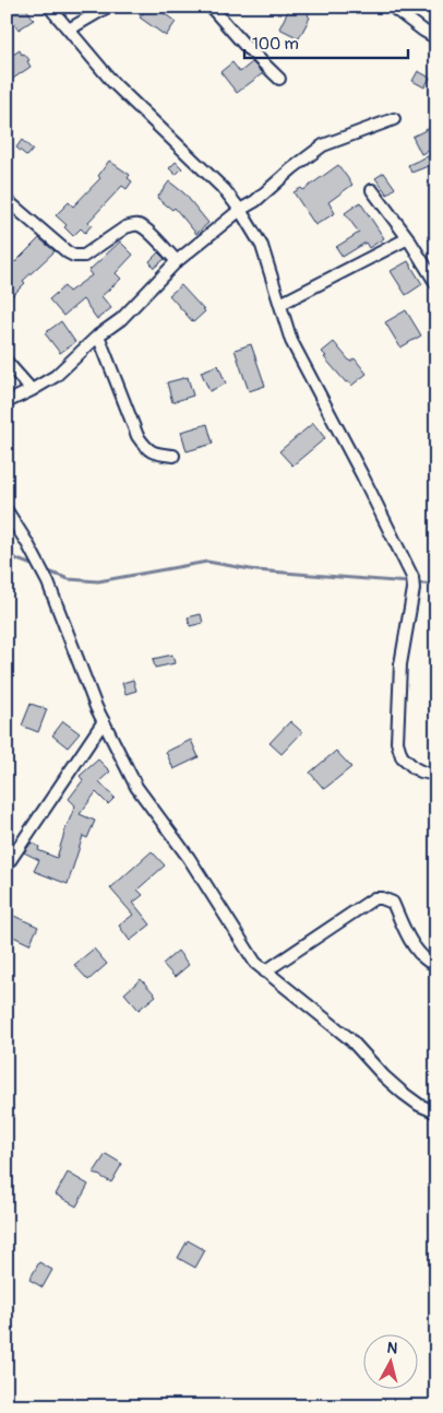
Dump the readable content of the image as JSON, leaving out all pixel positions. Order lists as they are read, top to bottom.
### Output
{
  "scale_bar": "100 m",
  "north": "top"
}
